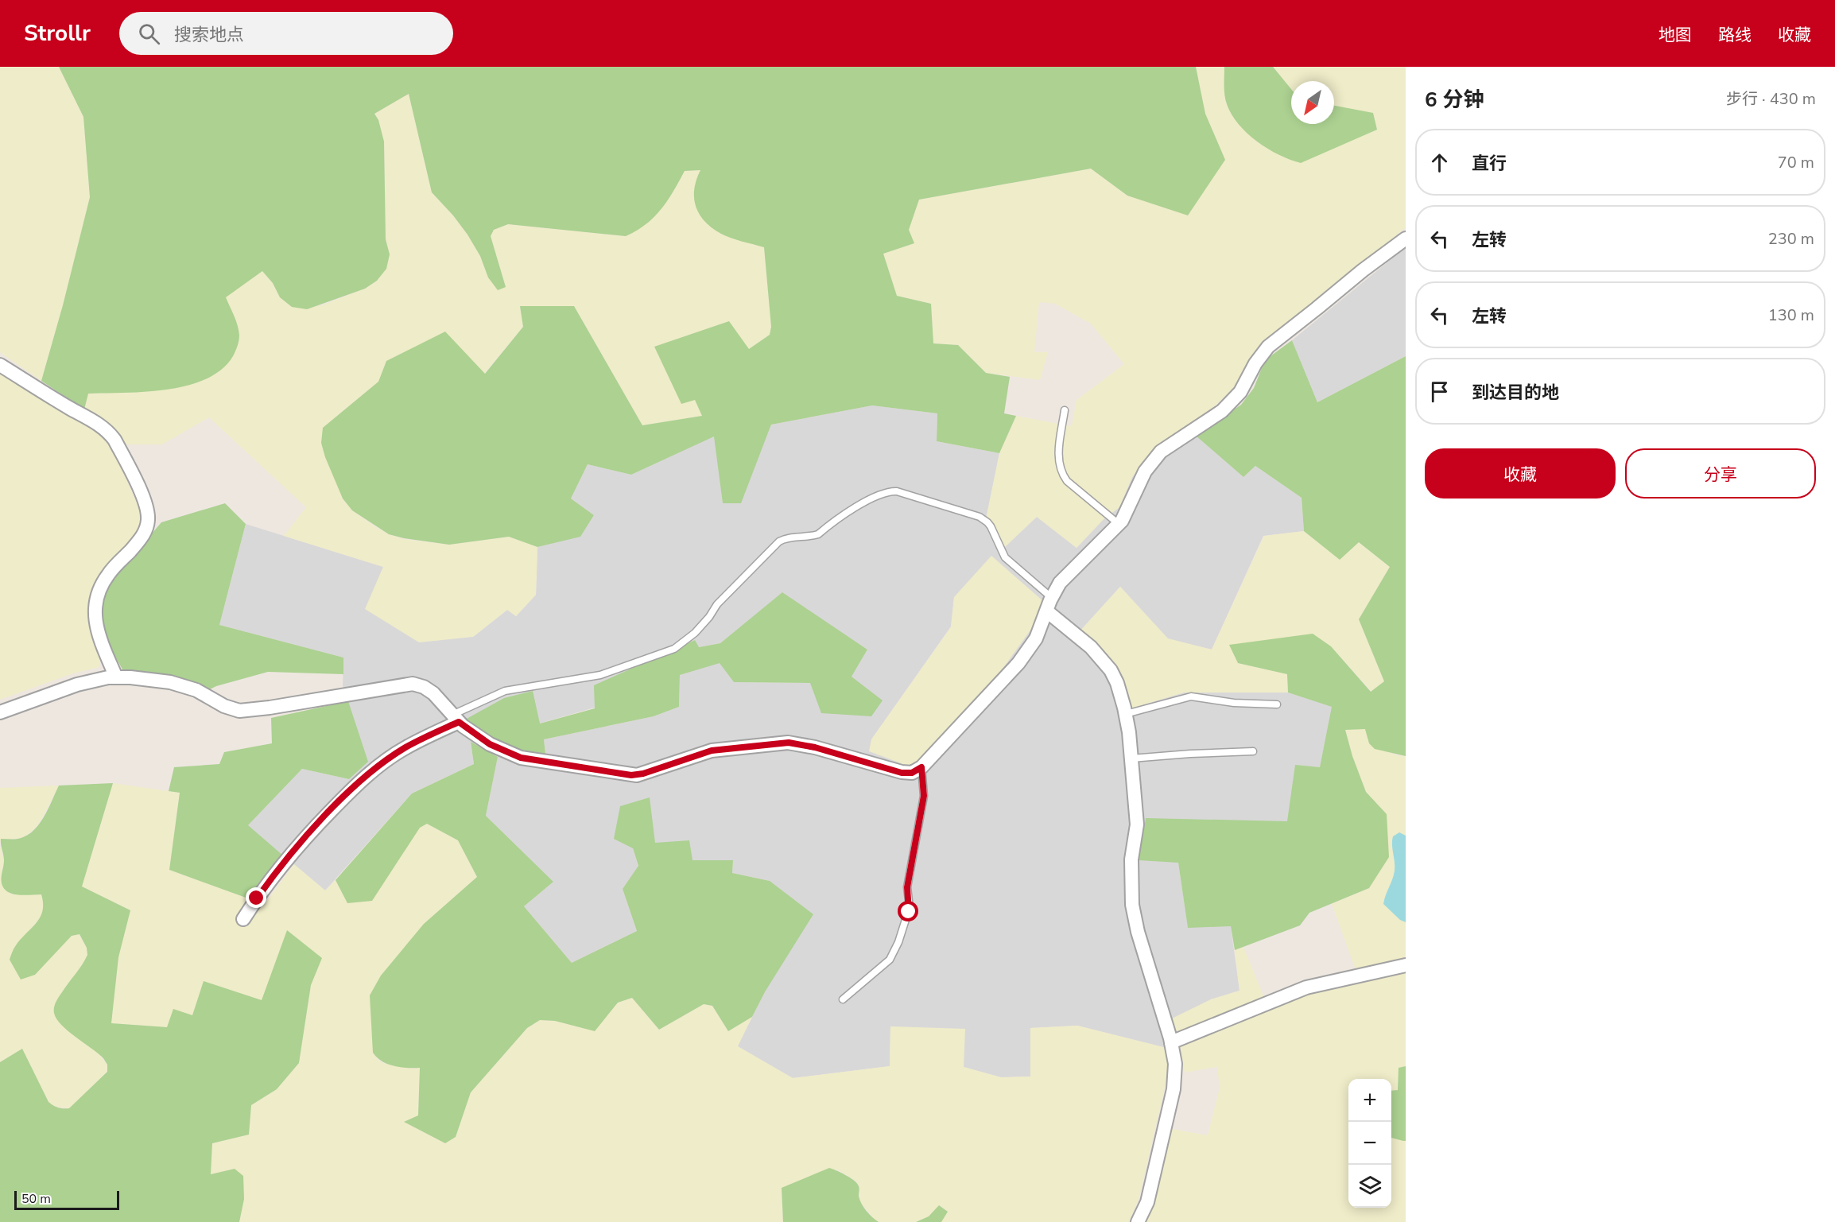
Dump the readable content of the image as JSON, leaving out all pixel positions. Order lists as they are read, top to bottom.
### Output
{
  "scale_bar": "50 m",
  "north": "bottom left",
  "page": {
    "header": "Strollr",
    "search": "搜索地点",
    "nav": ["地图", "路线", "收藏"],
    "heading": ["6 分钟", "步行 · 430 m"],
    "list": [
      ["直行", "70 m"],
      ["左转", "230 m"],
      ["左转", "130 m"],
      "到达目的地"
    ],
    "buttons": ["收藏", "分享"],
    "map_buttons": ["+", "−"],
    "scale": "50 m"
  }
}
